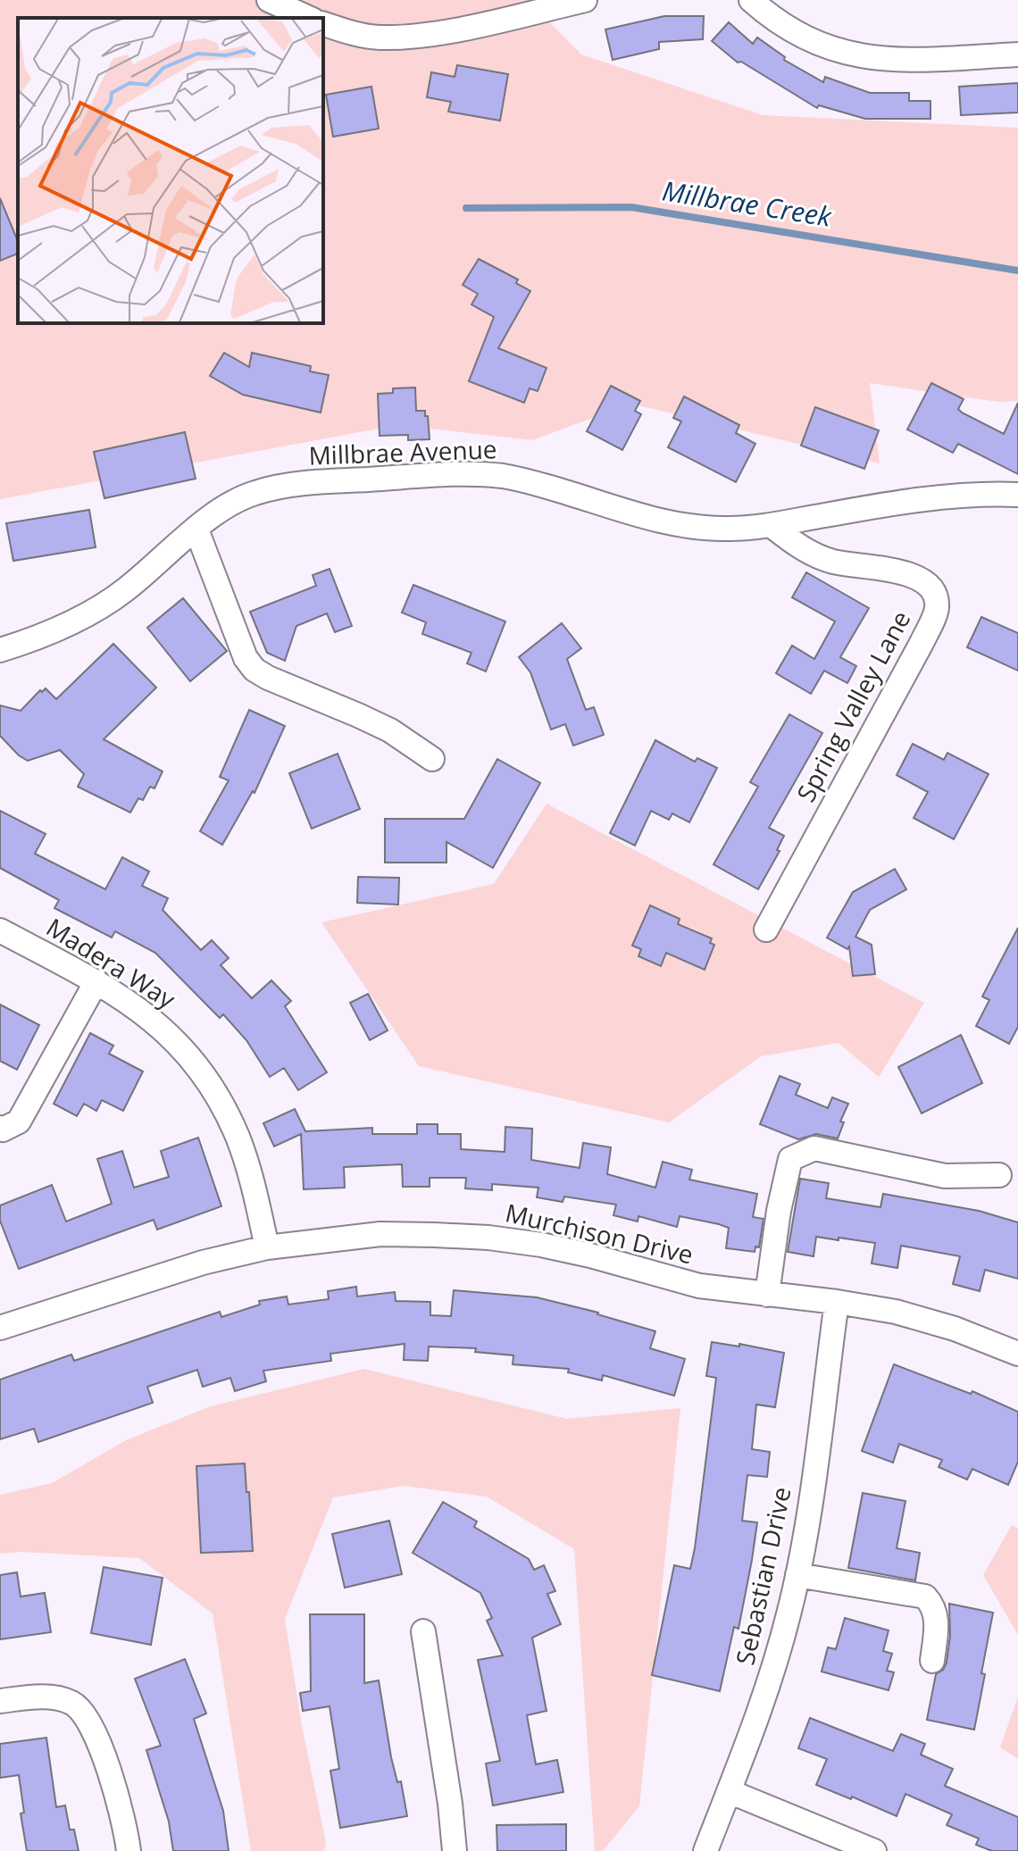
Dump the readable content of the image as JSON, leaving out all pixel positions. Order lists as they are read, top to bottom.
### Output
{
  "streets": {
    "street": [
      "Millbrae Avenue",
      "Spring Valley Lane",
      "Madera Way",
      "Murchison Drive",
      "Sebastian Drive"
    ]
  },
  "crossings": [
    ["Millbrae Avenue", "Spring Valley Lane"],
    ["Madera Way", "Murchison Drive"],
    ["Murchison Drive", "Sebastian Drive"]
  ],
  "water": ["Millbrae Creek"]
}
